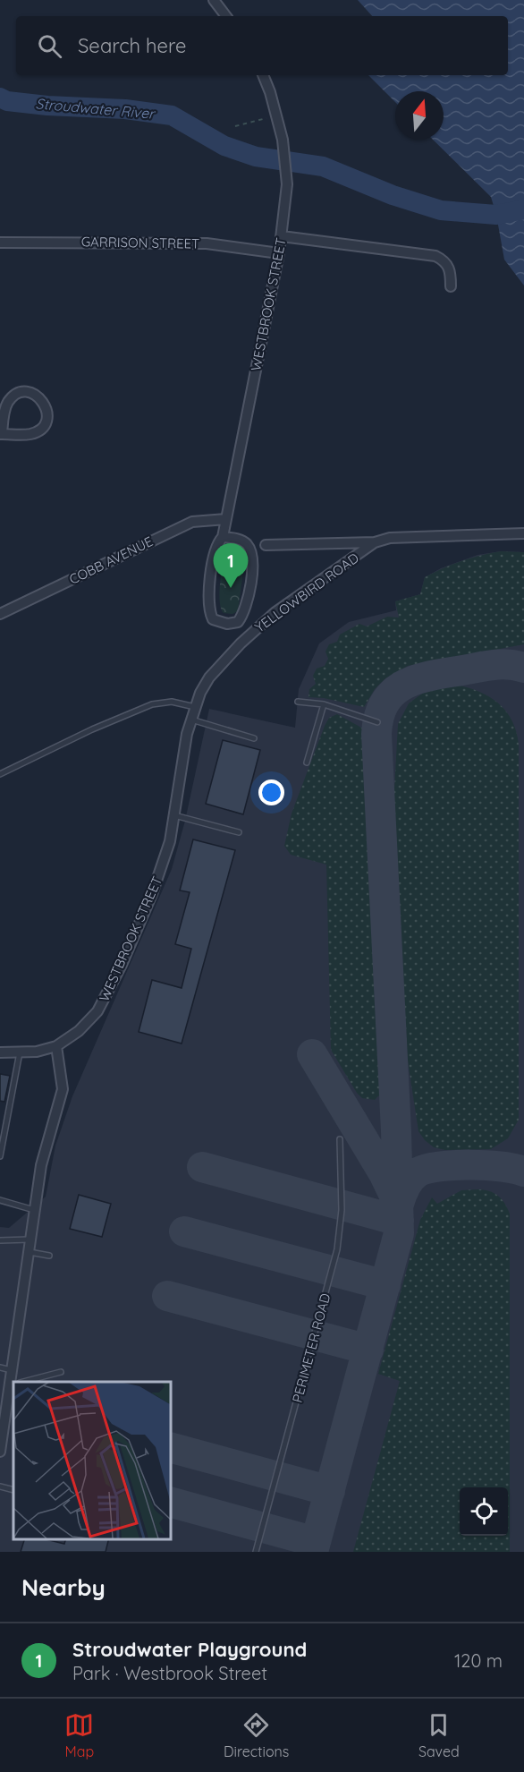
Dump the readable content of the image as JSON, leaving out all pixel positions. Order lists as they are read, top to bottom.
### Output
{
  "streets": {
    "street": [
      "GARRISON STREET",
      "WESTBROOK STREET",
      "COBB AVENUE",
      "YELLOWBIRD ROAD"
    ],
    "lane": ["PERIMETER ROAD"]
  },
  "crossings": [
    ["GARRISON STREET", "WESTBROOK STREET"],
    ["WESTBROOK STREET", "COBB AVENUE"],
    ["WESTBROOK STREET", "YELLOWBIRD ROAD"]
  ],
  "water": ["Stroudwater River"],
  "north": "top",
  "page": {
    "search": "Search here",
    "pins": "1",
    "heading": "Nearby",
    "list": [
      {
        "mark": "1",
        "name": "Stroudwater Playground",
        "note": "Park · Westbrook Street",
        "value": "120 m"
      }
    ],
    "nav": ["Map", "Directions", "Saved"]
  }
}
